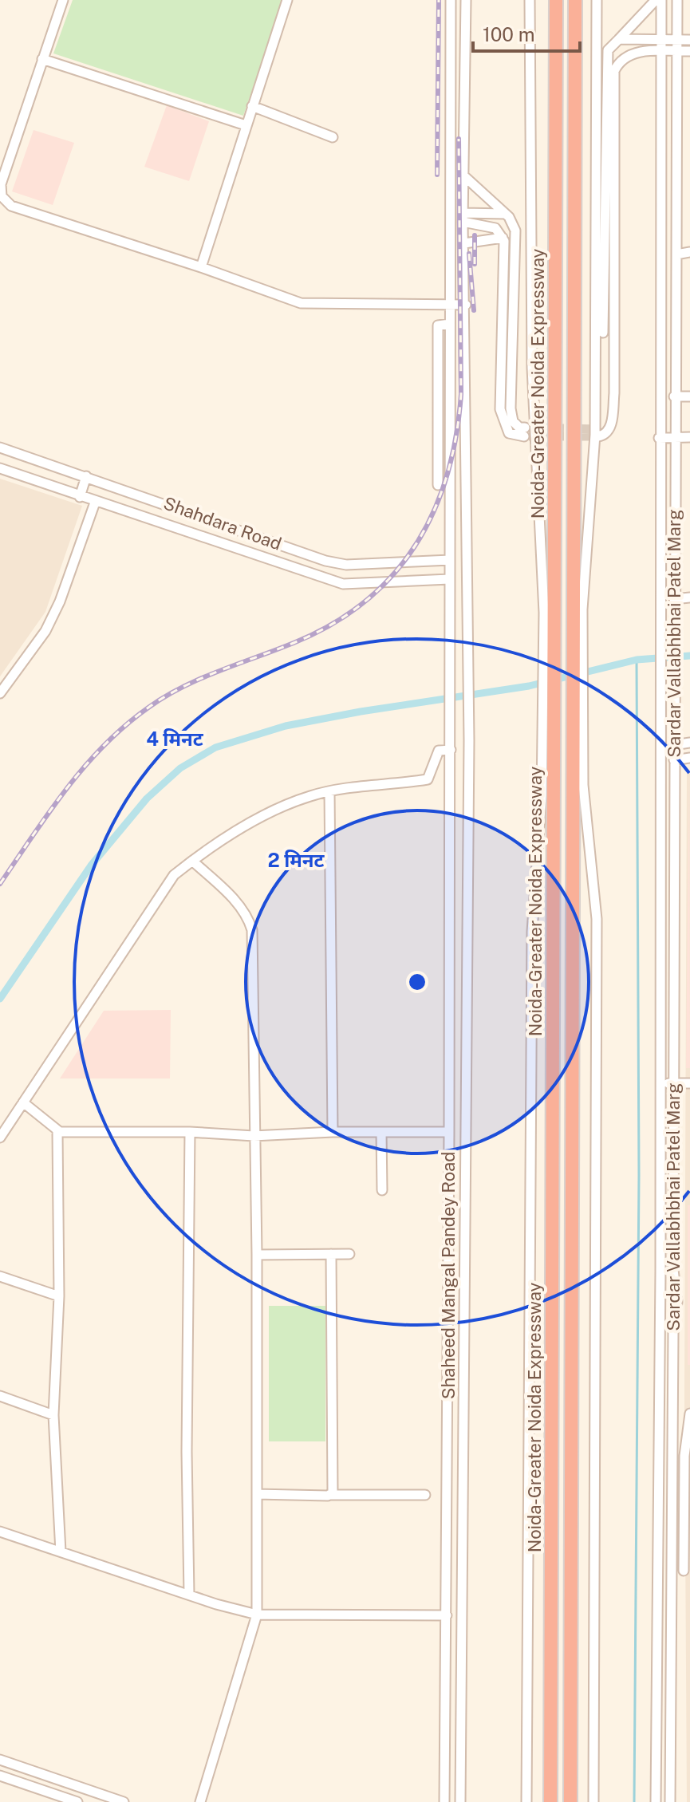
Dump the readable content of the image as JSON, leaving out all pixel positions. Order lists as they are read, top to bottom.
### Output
{
  "streets": {
    "highway": ["Noida-Greater Noida Expressway"],
    "street": ["Shahdara Road", "Sardar Vallabhbhai Patel Marg", "Shaheed Mangal Pandey Road"]
  },
  "crossings": [
    ["Shahdara Road", "Shaheed Mangal Pandey Road"]
  ],
  "scale_bar": "100 m",
  "rings": ["4 मिनट", "2 मिनट"]
}
